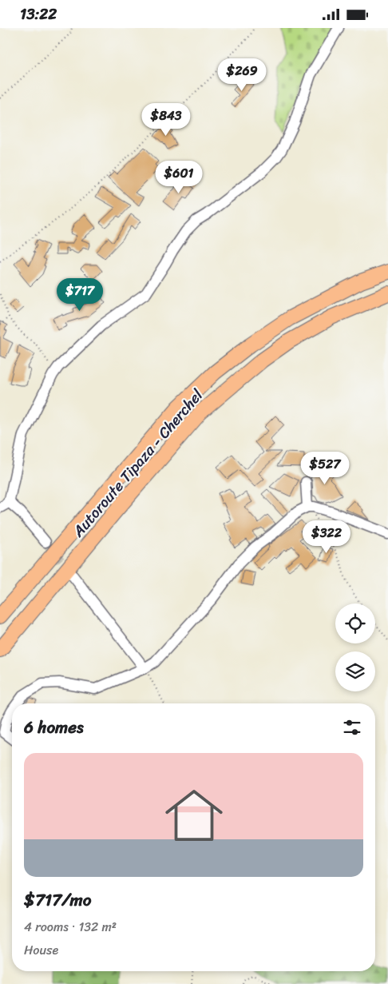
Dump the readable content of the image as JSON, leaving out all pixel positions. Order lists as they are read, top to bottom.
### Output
{
  "streets": {
    "highway": ["Autoroute Tipaza - Cherchel"]
  },
  "page": {
    "status": "13:22",
    "price": [
      "$269",
      "$843",
      "$601",
      "$717",
      "$527",
      "$322"
    ],
    "heading": "6 homes",
    "list": [
      {
        "name": "$717/mo",
        "note": "4 rooms · 132 m² · House"
      }
    ]
  }
}
